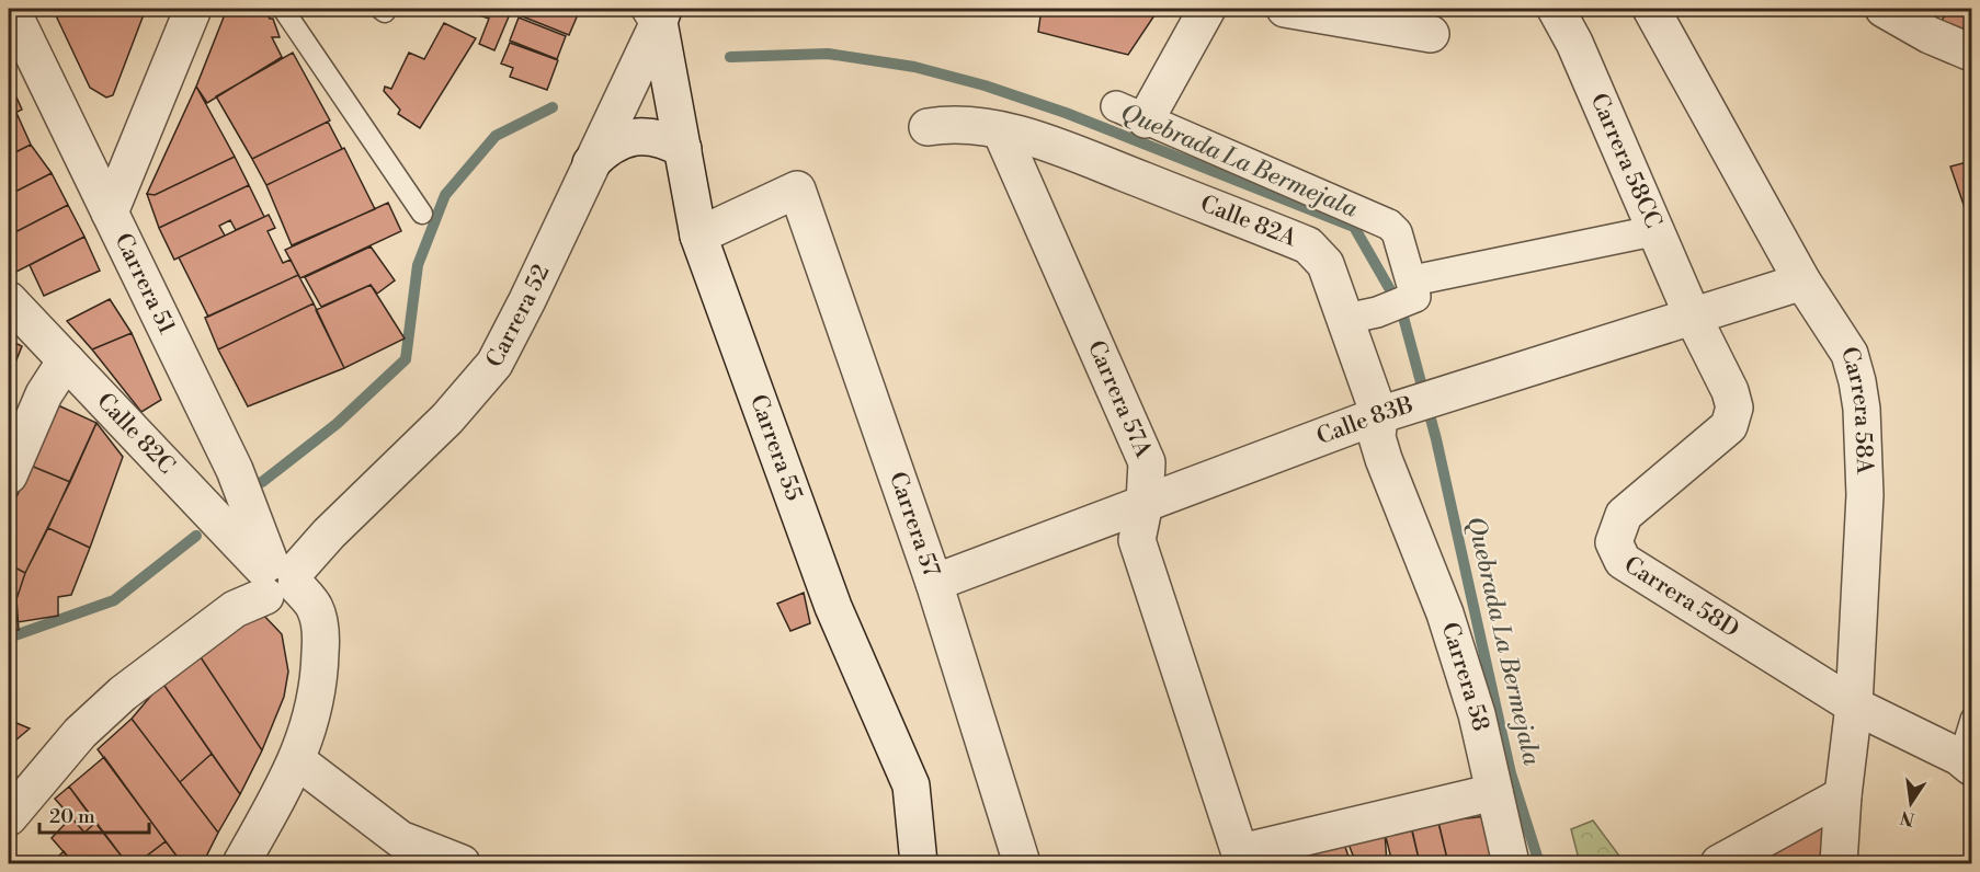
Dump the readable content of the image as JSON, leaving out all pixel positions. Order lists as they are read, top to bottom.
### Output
{
  "streets": {
    "street": [
      "Carrera 58CC",
      "Calle 82A",
      "Carrera 51",
      "Carrera 52",
      "Carrera 57A",
      "Carrera 58A",
      "Calle 83B",
      "Calle 82C",
      "Carrera 55",
      "Carrera 57",
      "Carrera 58D",
      "Carrera 58"
    ]
  },
  "crossings": [
    ["Carrera 58CC", "Calle 83B"],
    ["Carrera 58CC", "Carrera 58D"],
    ["Calle 82A", "Carrera 57A"],
    ["Calle 82A", "Calle 83B"],
    ["Calle 82A", "Carrera 58"],
    ["Carrera 51", "Carrera 52"],
    ["Carrera 51", "Calle 82C"],
    ["Carrera 52", "Calle 82C"],
    ["Carrera 52", "Carrera 55"],
    ["Carrera 57A", "Calle 83B"],
    ["Carrera 58A", "Calle 83B"],
    ["Carrera 58A", "Carrera 58D"],
    ["Calle 83B", "Carrera 57"],
    ["Calle 83B", "Carrera 58D"],
    ["Carrera 55", "Carrera 57"]
  ],
  "water": ["Quebrada La Bermejala"],
  "scale_bar": "20 m",
  "north": "bottom"
}
